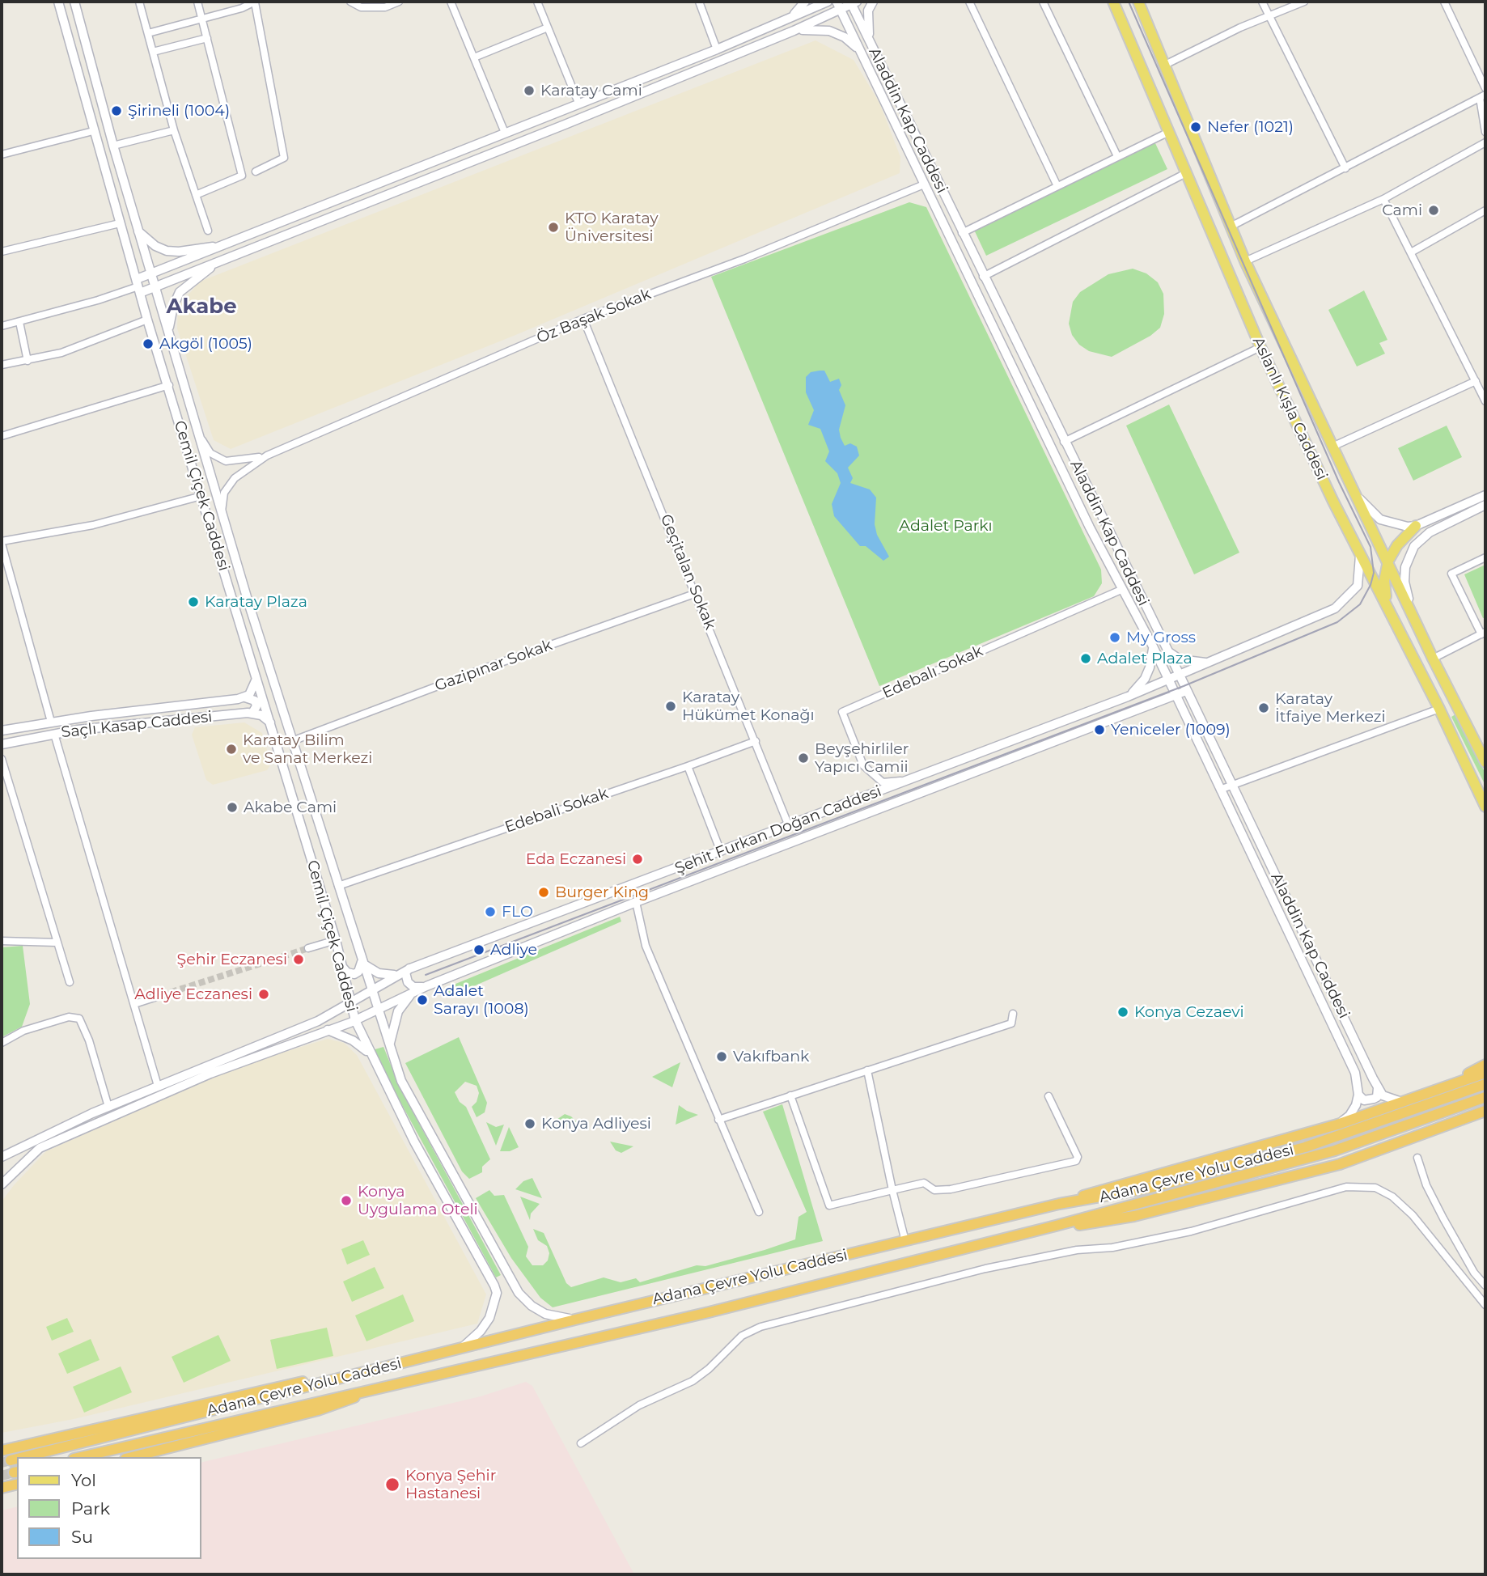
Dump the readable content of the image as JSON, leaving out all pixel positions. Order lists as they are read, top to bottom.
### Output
{
  "streets": {
    "highway": ["Adana Çevre Yolu Caddesi"],
    "main road": ["Aslanlı Kışla Caddesi"],
    "street": [
      "Aladdin Kap Caddesi",
      "Öz Başak Sokak",
      "Cemil Çiçek Caddesi",
      "Geçitalan Sokak",
      "Gazipınar Sokak",
      "Edebalı Sokak",
      "Saçlı Kasap Caddesi",
      "Edebali Sokak",
      "Şehit Furkan Doğan Caddesi"
    ]
  },
  "crossings": [
    ["Aladdin Kap Caddesi", "Öz Başak Sokak"],
    ["Aladdin Kap Caddesi", "Edebalı Sokak"],
    ["Aladdin Kap Caddesi", "Şehit Furkan Doğan Caddesi"],
    ["Öz Başak Sokak", "Geçitalan Sokak"],
    ["Aslanlı Kışla Caddesi", "Şehit Furkan Doğan Caddesi"],
    ["Cemil Çiçek Caddesi", "Gazipınar Sokak"],
    ["Cemil Çiçek Caddesi", "Edebali Sokak"],
    ["Cemil Çiçek Caddesi", "Şehit Furkan Doğan Caddesi"],
    ["Cemil Çiçek Caddesi", "Adana Çevre Yolu Caddesi"],
    ["Geçitalan Sokak", "Gazipınar Sokak"],
    ["Geçitalan Sokak", "Edebali Sokak"],
    ["Geçitalan Sokak", "Şehit Furkan Doğan Caddesi"],
    ["Edebalı Sokak", "Şehit Furkan Doğan Caddesi"]
  ],
  "districts": ["Akabe"],
  "parks": ["Adalet Parkı"],
  "places": [
    "Karatay Cami",
    "Şirineli (1004)",
    "Nefer (1021)",
    "Cami",
    "KTO Karatay Üniversitesi",
    "Akgöl (1005)",
    "Karatay Plaza",
    "My Gross",
    "Adalet Plaza",
    "Karatay Hükümet Konağı",
    "Karatay İtfaiye Merkezi",
    "Yeniceler (1009)",
    "Karatay Bilim ve Sanat Merkezi",
    "Beyşehirliler Yapıcı Camii",
    "Akabe Cami",
    "Eda Eczanesi",
    "Burger King",
    "FLO",
    "Adliye",
    "Şehir Eczanesi",
    "Adliye Eczanesi",
    "Adalet Sarayı (1008)",
    "Konya Cezaevi",
    "Vakıfbank",
    "Konya Adliyesi",
    "Konya Uygulama Oteli",
    "Konya Şehir Hastanesi"
  ],
  "legend": ["Yol", "Park", "Su"]
}
